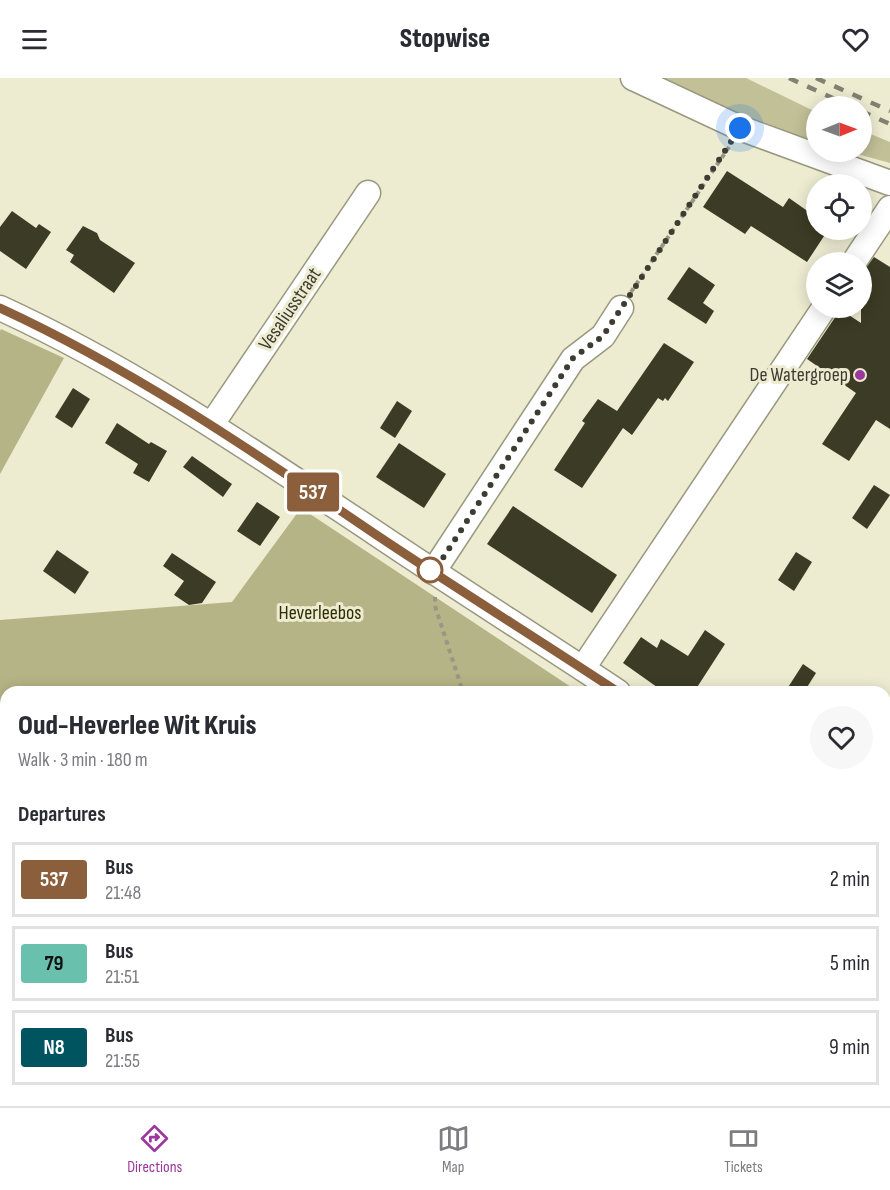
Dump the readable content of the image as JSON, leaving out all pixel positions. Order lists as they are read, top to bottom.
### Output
{
  "streets": {
    "street": ["Vesaliusstraat"]
  },
  "parks": ["Heverleebos"],
  "places": ["De Watergroep"],
  "lines": ["bus line 537"],
  "north": "right",
  "page": {
    "header": "Stopwise",
    "on_map": "537",
    "heading": [
      ["Oud-Heverlee Wit Kruis", "Walk · 3 min · 180 m"],
      "Departures"
    ],
    "list": [
      {
        "mark": "537",
        "name": "Bus",
        "note": "21:48",
        "value": "2 min"
      },
      {
        "mark": "79",
        "name": "Bus",
        "note": "21:51",
        "value": "5 min"
      },
      {
        "mark": "N8",
        "name": "Bus",
        "note": "21:55",
        "value": "9 min"
      }
    ],
    "tabs": ["Directions", "Map", "Tickets"]
  }
}
